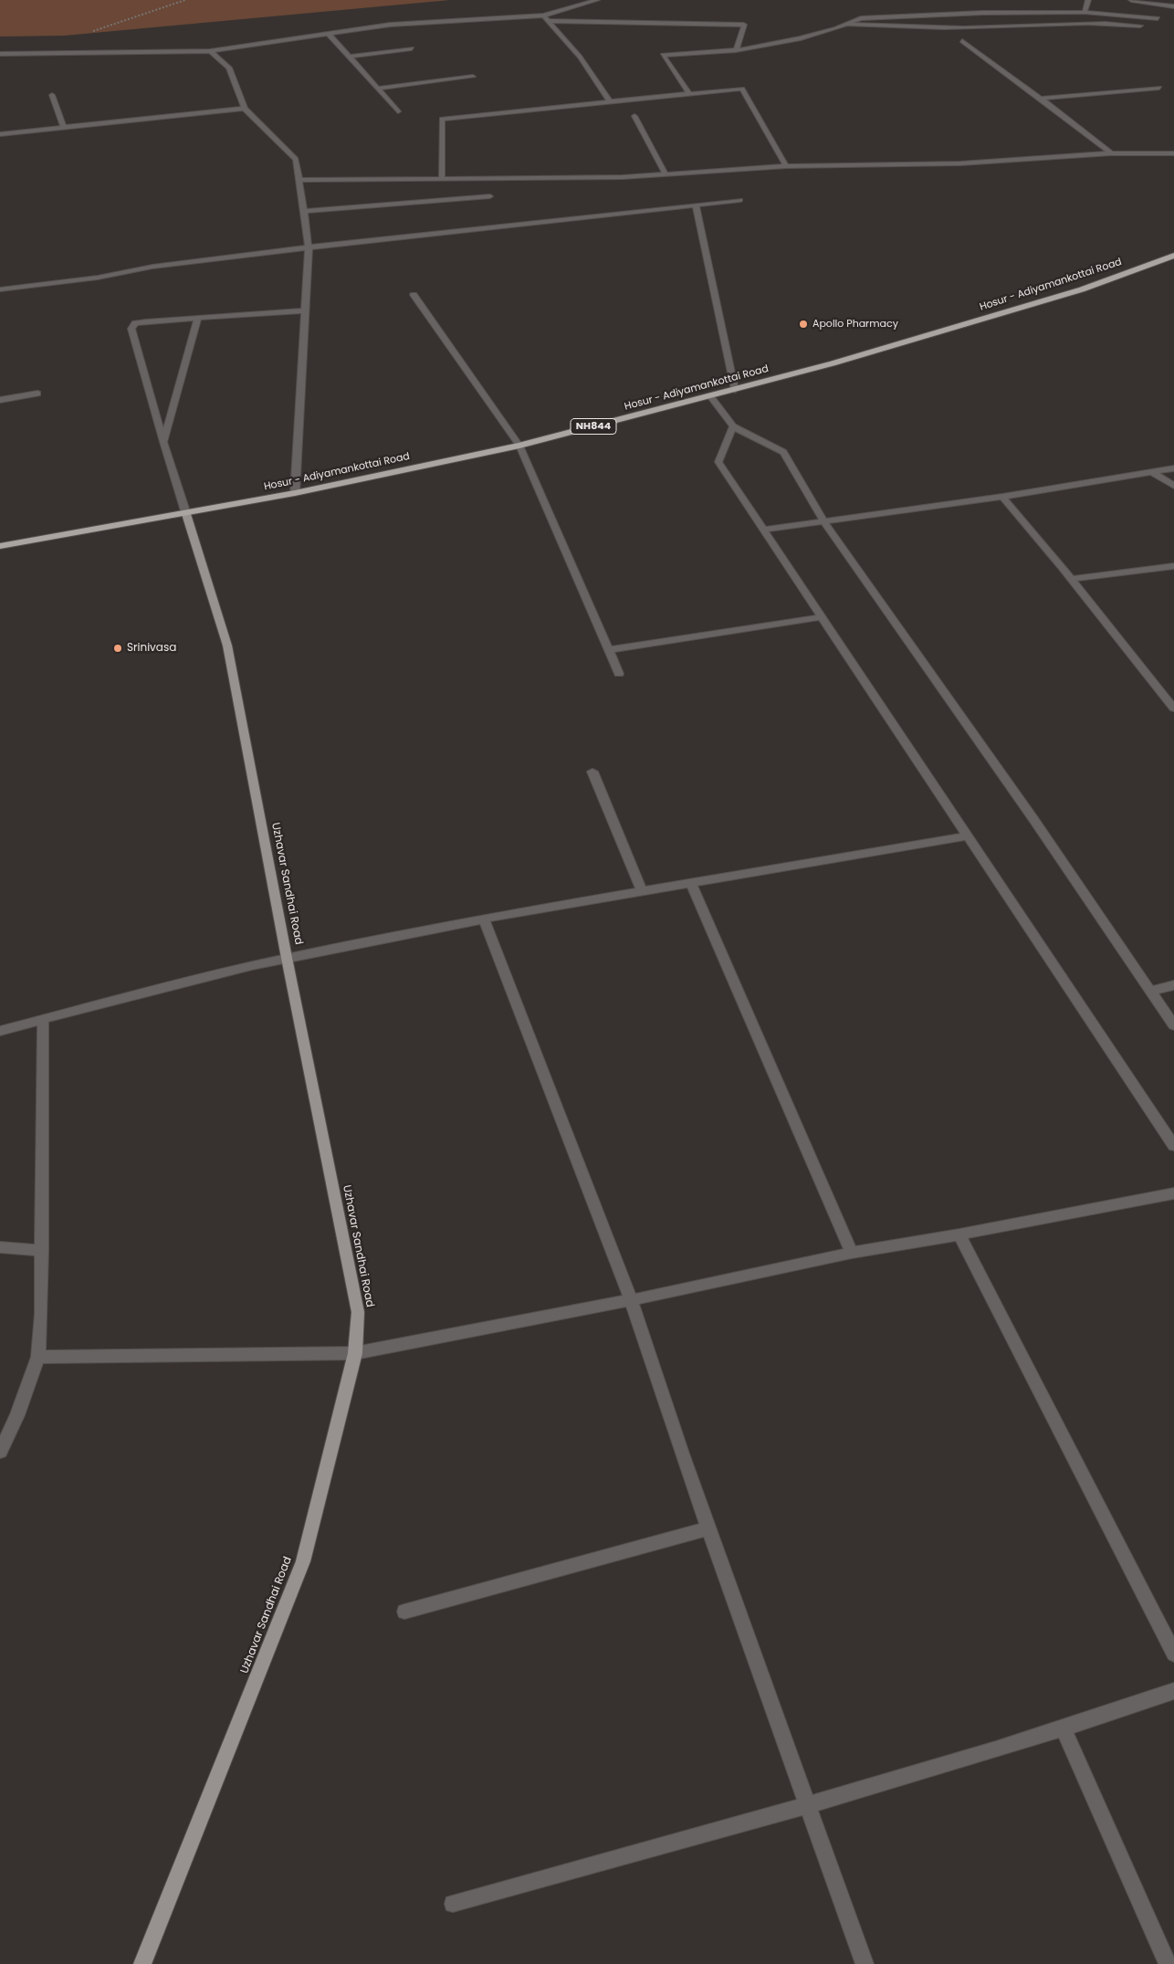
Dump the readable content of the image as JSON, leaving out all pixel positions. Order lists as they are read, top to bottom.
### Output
{
  "streets": {
    "highway": ["Hosur - Adiyamankottai Road", "NH844"],
    "main road": ["Uzhavar Sandhai Road"]
  },
  "crossings": [
    ["Hosur - Adiyamankottai Road", "Uzhavar Sandhai Road"]
  ],
  "places": ["Apollo Pharmacy", "Srinivasa"]
}
